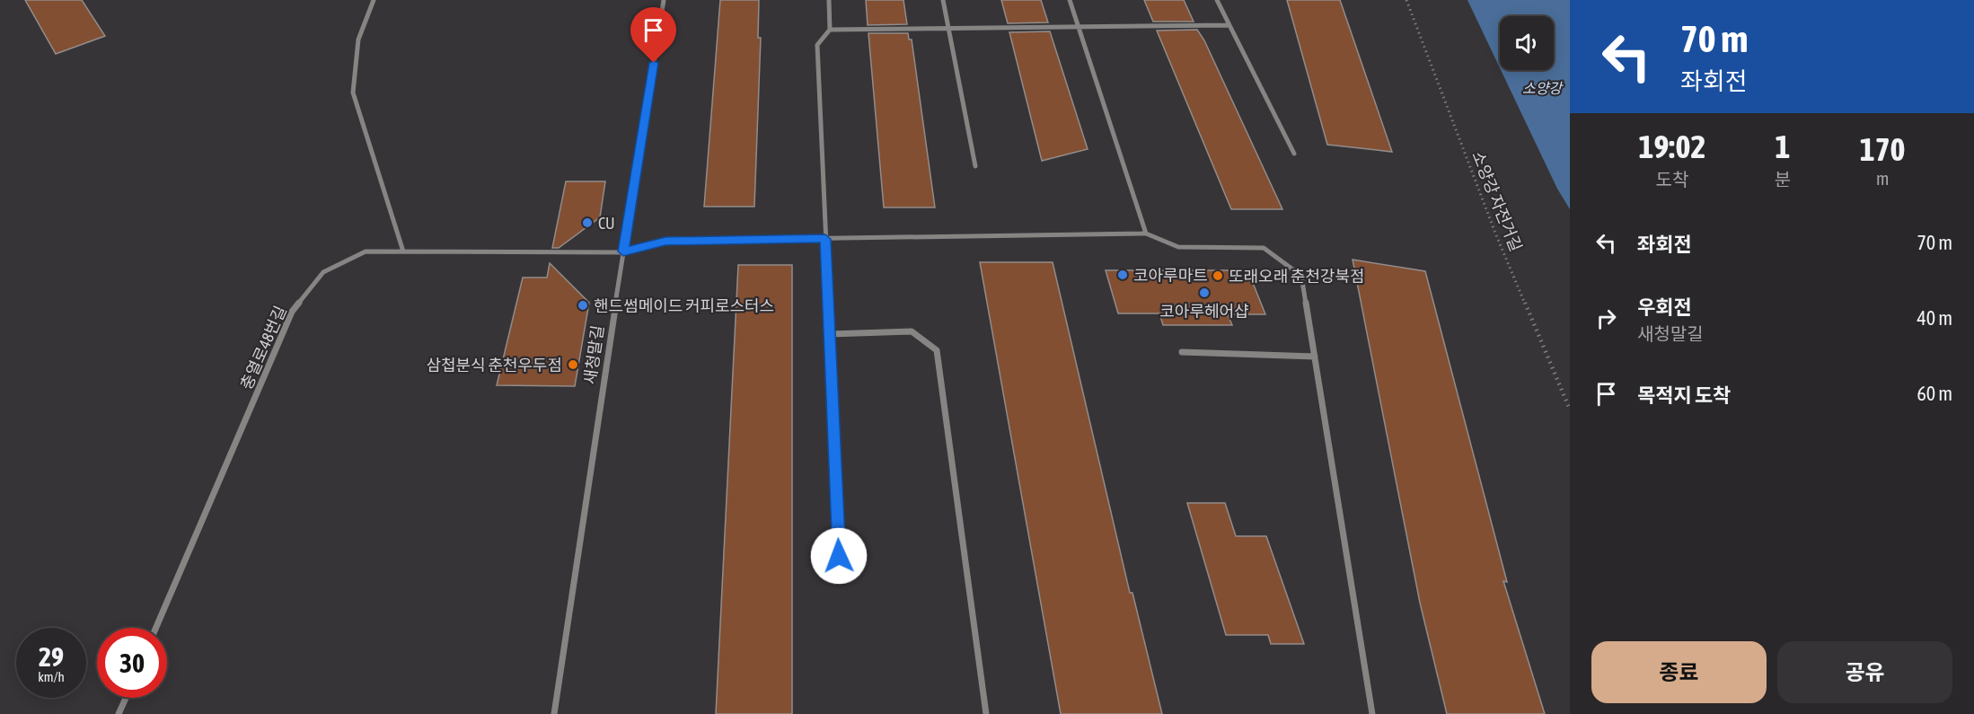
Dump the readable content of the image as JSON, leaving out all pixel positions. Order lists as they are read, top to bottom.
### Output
{
  "streets": {
    "street": ["충열로48번길", "새청말길"],
    "path": ["소양강 자전거길"]
  },
  "crossings": [
    ["충열로48번길", "새청말길"]
  ],
  "water": ["소양강"],
  "places": [
    "CU",
    "코아루마트",
    "또래오래 춘천강북점",
    "코아루헤어샵",
    "핸드썸메이드 커피로스터스",
    "삼첩분식 춘천우두점"
  ],
  "page": {
    "turn": ["70 m", "좌회전"],
    "eta": [
      "19:02",
      "도착",
      "1",
      "분",
      "170",
      "m"
    ],
    "list": [
      {
        "name": "좌회전",
        "value": "70 m"
      },
      {
        "name": "우회전",
        "note": "새청말길",
        "value": "40 m"
      },
      {
        "name": "목적지 도착",
        "value": "60 m"
      }
    ],
    "speed": "29 km/h",
    "limit": "30",
    "buttons": ["종료", "공유"]
  }
}
